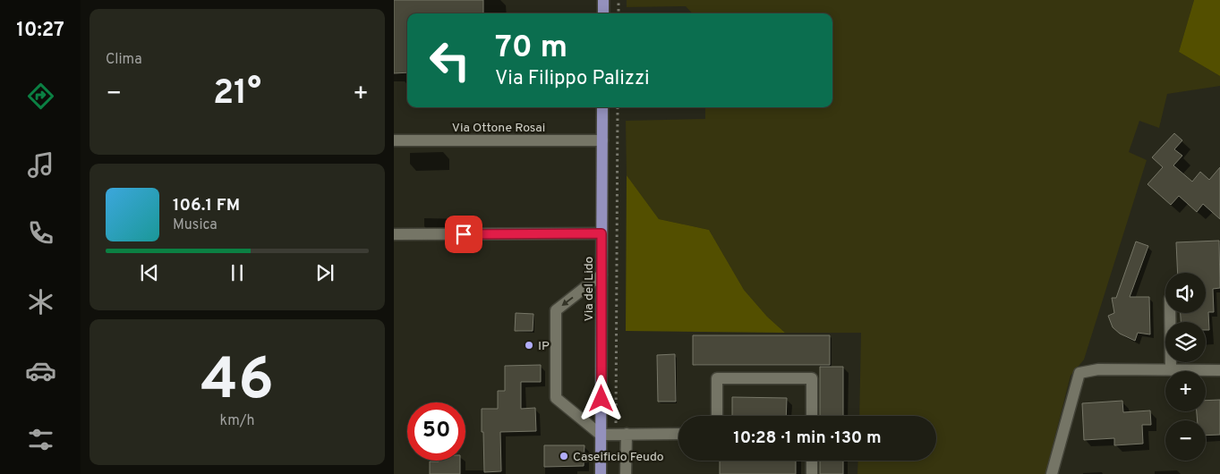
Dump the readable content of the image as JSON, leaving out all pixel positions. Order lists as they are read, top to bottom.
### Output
{
  "streets": {
    "main road": ["Via del Lido"],
    "street": ["Via Ottone Rosai"]
  },
  "crossings": [
    ["Via Ottone Rosai", "Via del Lido"]
  ],
  "places": ["IP", "Caseificio Feudo"],
  "page": {
    "tabs": "10:27",
    "tile": [
      "Clima",
      ["46", "km/h"]
    ],
    "turn": ["70 m", "Via Filippo Palizzi"],
    "heat": ["−", "21°", "+"],
    "song": ["106.1 FM", "Musica"],
    "map_buttons": ["+", "−"],
    "limit": "50",
    "trip": "10:28 · 1 min · 130 m"
  }
}
